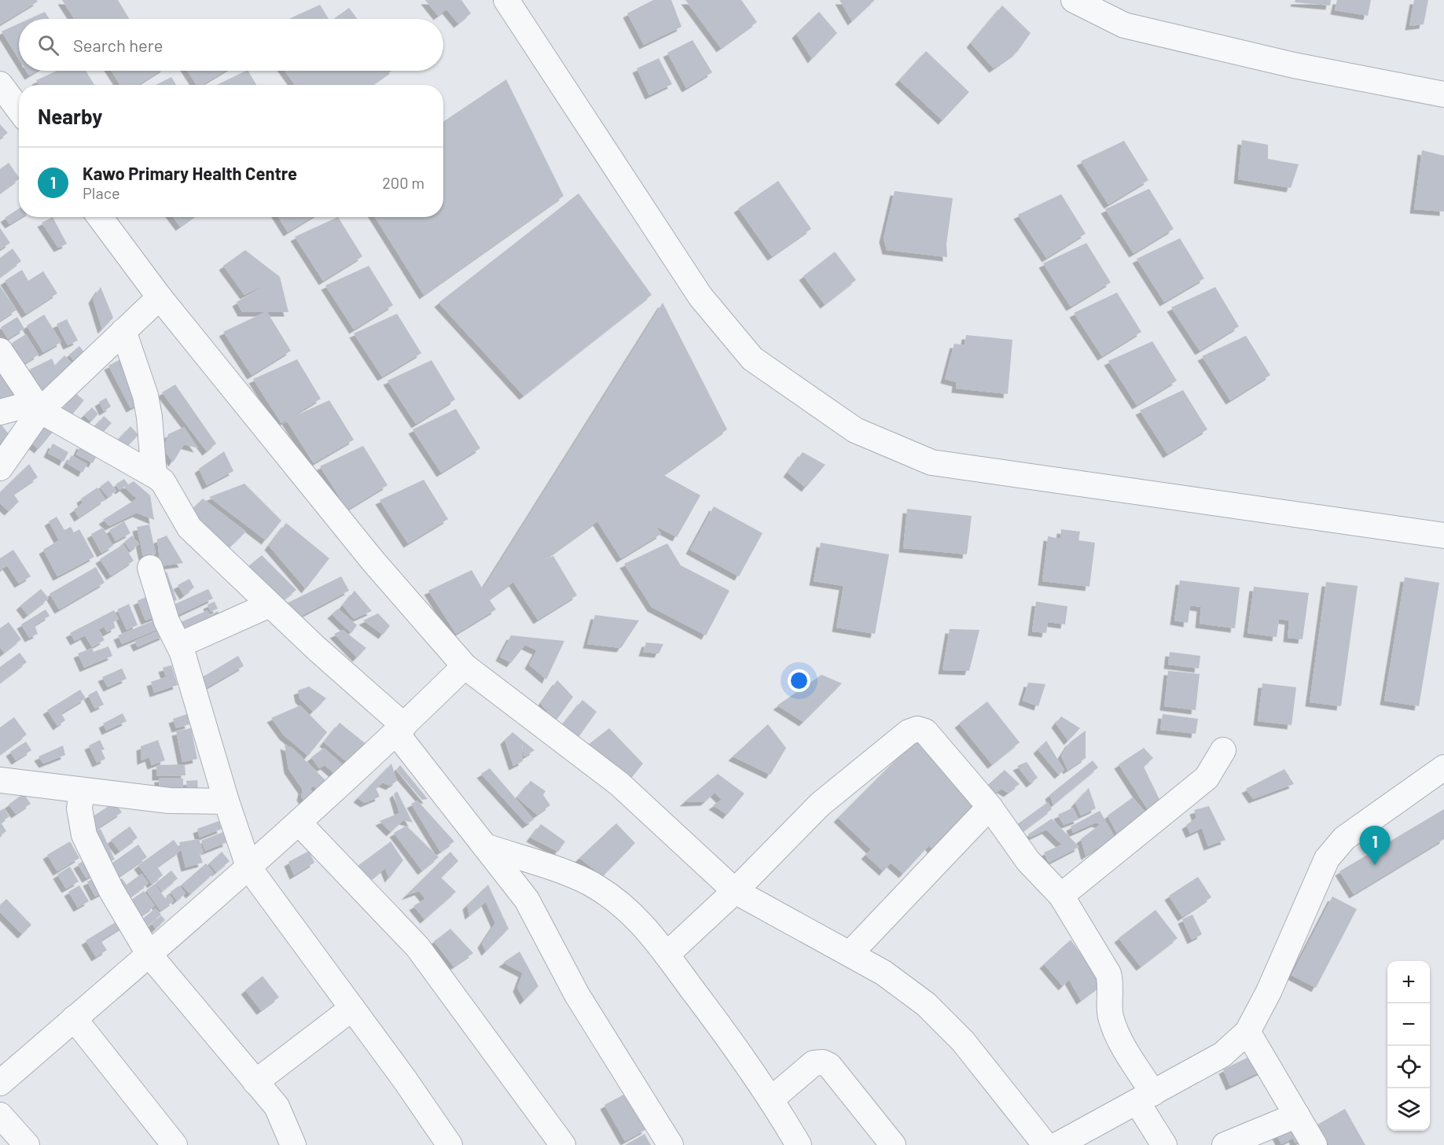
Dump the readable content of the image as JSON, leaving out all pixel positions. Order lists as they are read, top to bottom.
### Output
{
  "page": {
    "search": "Search here",
    "heading": "Nearby",
    "list": [
      {
        "mark": "1",
        "name": "Kawo Primary Health Centre",
        "note": "Place",
        "value": "200 m"
      }
    ],
    "pins": "1",
    "map_buttons": ["+", "−"]
  }
}
